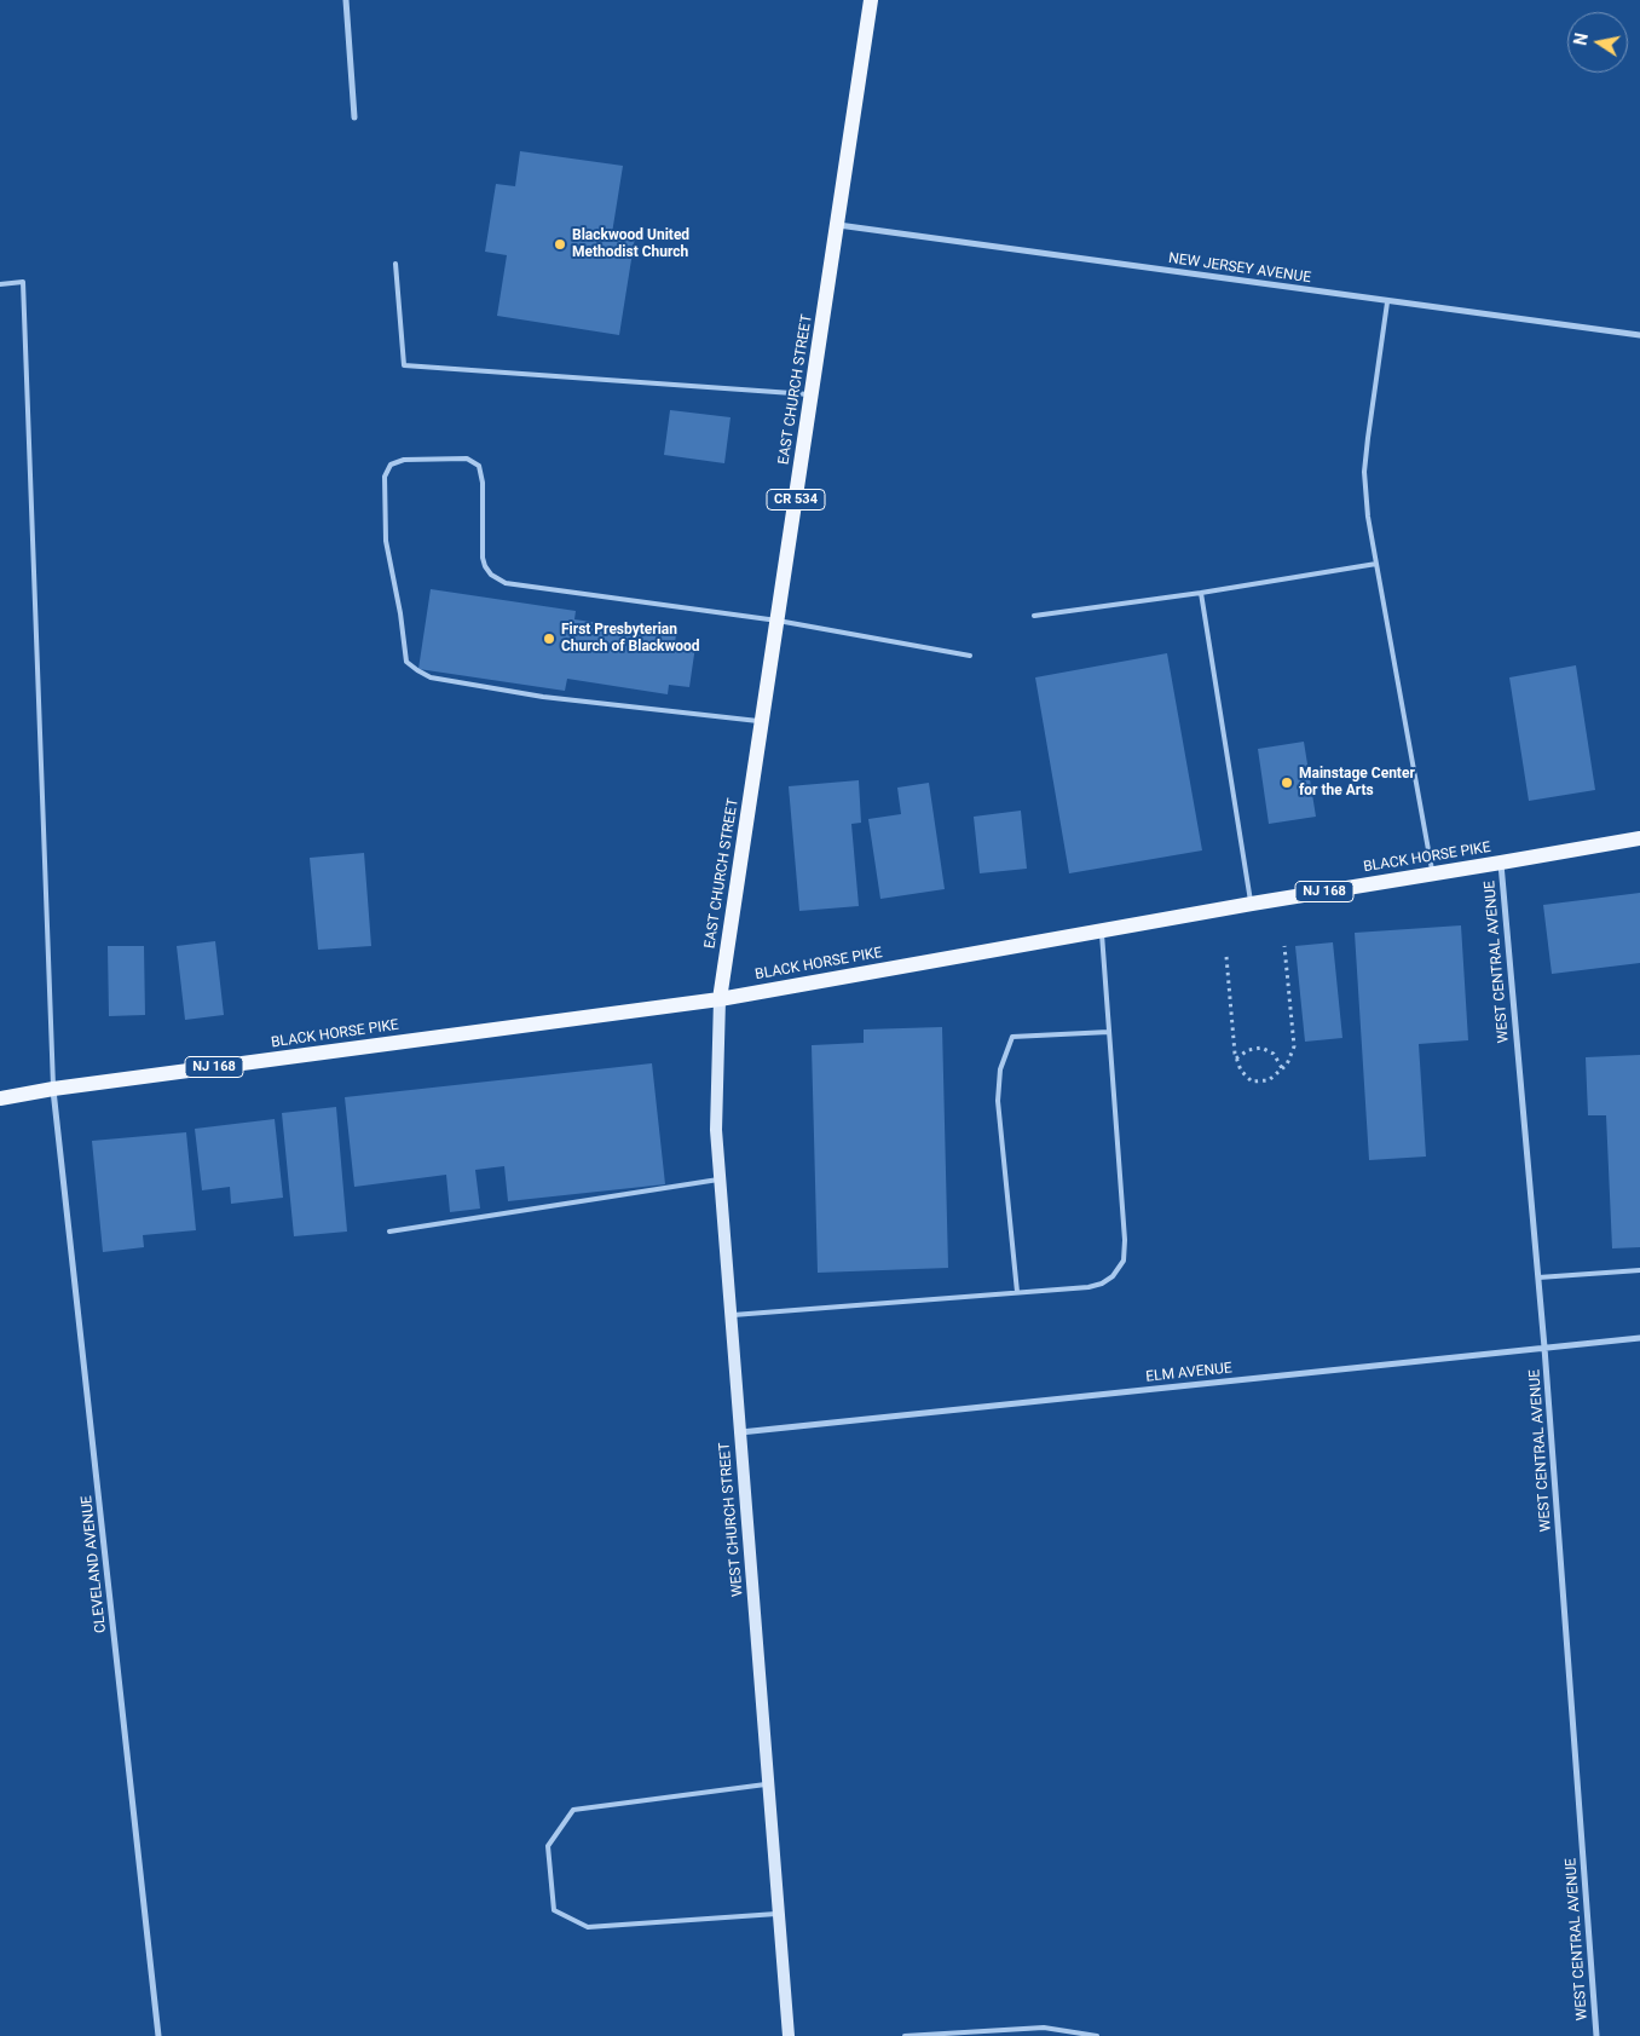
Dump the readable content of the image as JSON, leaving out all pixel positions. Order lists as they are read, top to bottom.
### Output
{
  "streets": {
    "main road": [
      "EAST CHURCH STREET",
      "CR 534",
      "BLACK HORSE PIKE",
      "NJ 168",
      "WEST CHURCH STREET"
    ],
    "street": [
      "NEW JERSEY AVENUE",
      "WEST CENTRAL AVENUE",
      "ELM AVENUE",
      "CLEVELAND AVENUE"
    ]
  },
  "crossings": [
    ["NEW JERSEY AVENUE", "EAST CHURCH STREET"],
    ["EAST CHURCH STREET", "BLACK HORSE PIKE"],
    ["EAST CHURCH STREET", "WEST CHURCH STREET"],
    ["BLACK HORSE PIKE", "WEST CENTRAL AVENUE"],
    ["BLACK HORSE PIKE", "WEST CHURCH STREET"],
    ["BLACK HORSE PIKE", "CLEVELAND AVENUE"],
    ["WEST CENTRAL AVENUE", "ELM AVENUE"],
    ["ELM AVENUE", "WEST CHURCH STREET"]
  ],
  "places": ["Blackwood United Methodist Church", "First Presbyterian Church of Blackwood", "Mainstage Center for the Arts"],
  "north": "left"
}
